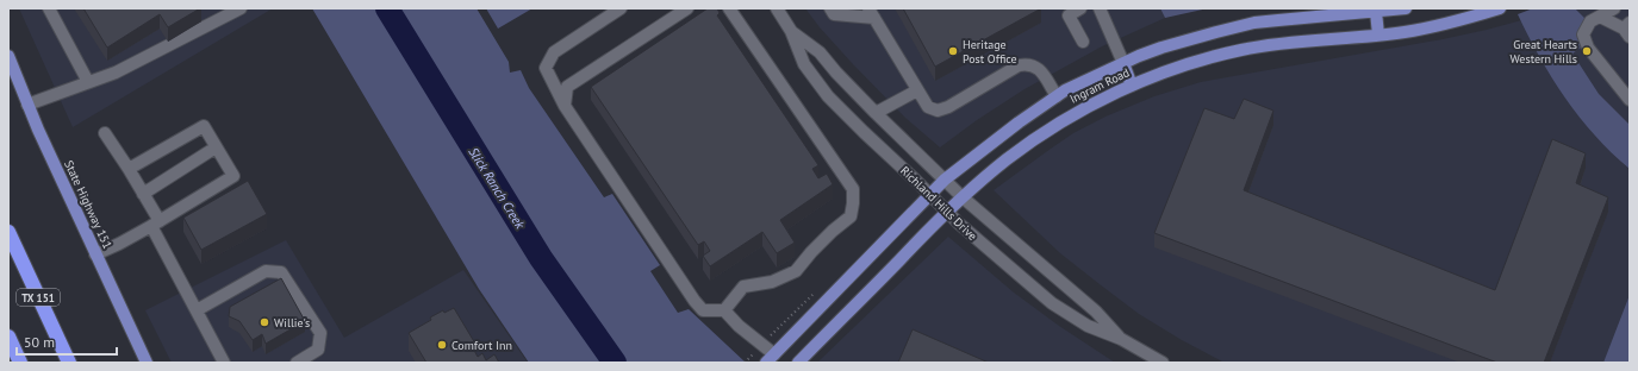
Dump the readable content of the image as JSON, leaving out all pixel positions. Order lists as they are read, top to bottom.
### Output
{
  "streets": {
    "highway": ["TX 151"],
    "main road": ["Ingram Road", "State Highway 151"],
    "street": ["Richland Hills Drive"]
  },
  "crossings": [
    ["Ingram Road", "Richland Hills Drive"]
  ],
  "water": ["Slick Ranch Creek"],
  "places": [
    "Heritage Post Office",
    "Great Hearts Western Hills",
    "Willie's",
    "Comfort Inn"
  ],
  "scale_bar": "50 m"
}
